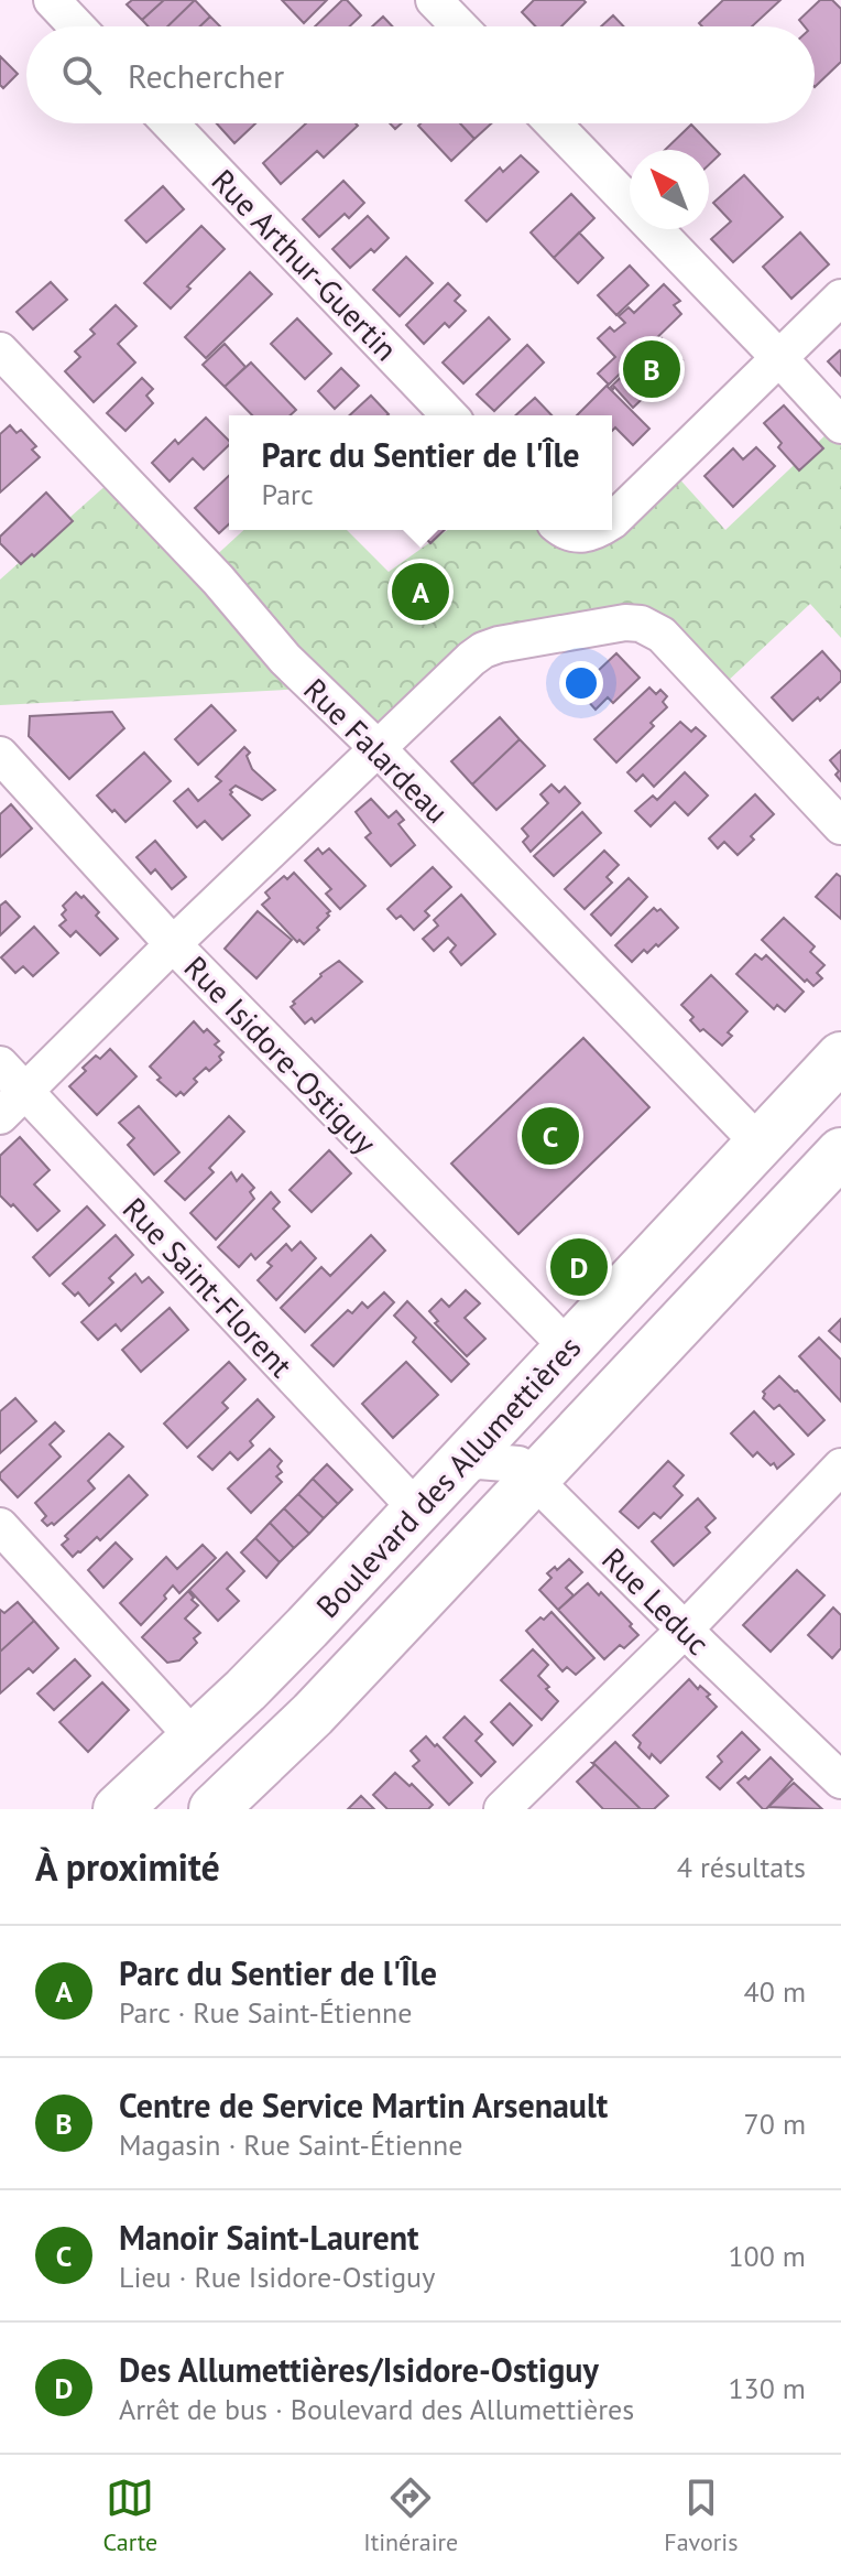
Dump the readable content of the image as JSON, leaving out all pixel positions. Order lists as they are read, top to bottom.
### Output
{
  "streets": {
    "main road": ["Boulevard des Allumettières"],
    "street": [
      "Rue Arthur-Guertin",
      "Rue Falardeau",
      "Rue Isidore-Ostiguy",
      "Rue Saint-Florent",
      "Rue Leduc"
    ]
  },
  "crossings": [
    ["Rue Falardeau", "Boulevard des Allumettières"],
    ["Rue Isidore-Ostiguy", "Boulevard des Allumettières"],
    ["Rue Saint-Florent", "Boulevard des Allumettières"],
    ["Boulevard des Allumettières", "Rue Leduc"]
  ],
  "north": "top left",
  "page": {
    "search": "Rechercher",
    "pins": [
      "B",
      "A",
      "C",
      "D"
    ],
    "popup": ["Parc du Sentier de l'Île", "Parc"],
    "heading": ["À proximité", "4 résultats"],
    "list": [
      {
        "mark": "A",
        "name": "Parc du Sentier de l'Île",
        "note": "Parc · Rue Saint-Étienne",
        "value": "40 m"
      },
      {
        "mark": "B",
        "name": "Centre de Service Martin Arsenault",
        "note": "Magasin · Rue Saint-Étienne",
        "value": "70 m"
      },
      {
        "mark": "C",
        "name": "Manoir Saint-Laurent",
        "note": "Lieu · Rue Isidore-Ostiguy",
        "value": "100 m"
      },
      {
        "mark": "D",
        "name": "Des Allumettières/Isidore-Ostiguy",
        "note": "Arrêt de bus · Boulevard des Allumettières",
        "value": "130 m"
      }
    ],
    "nav": ["Carte", "Itinéraire", "Favoris"]
  }
}
